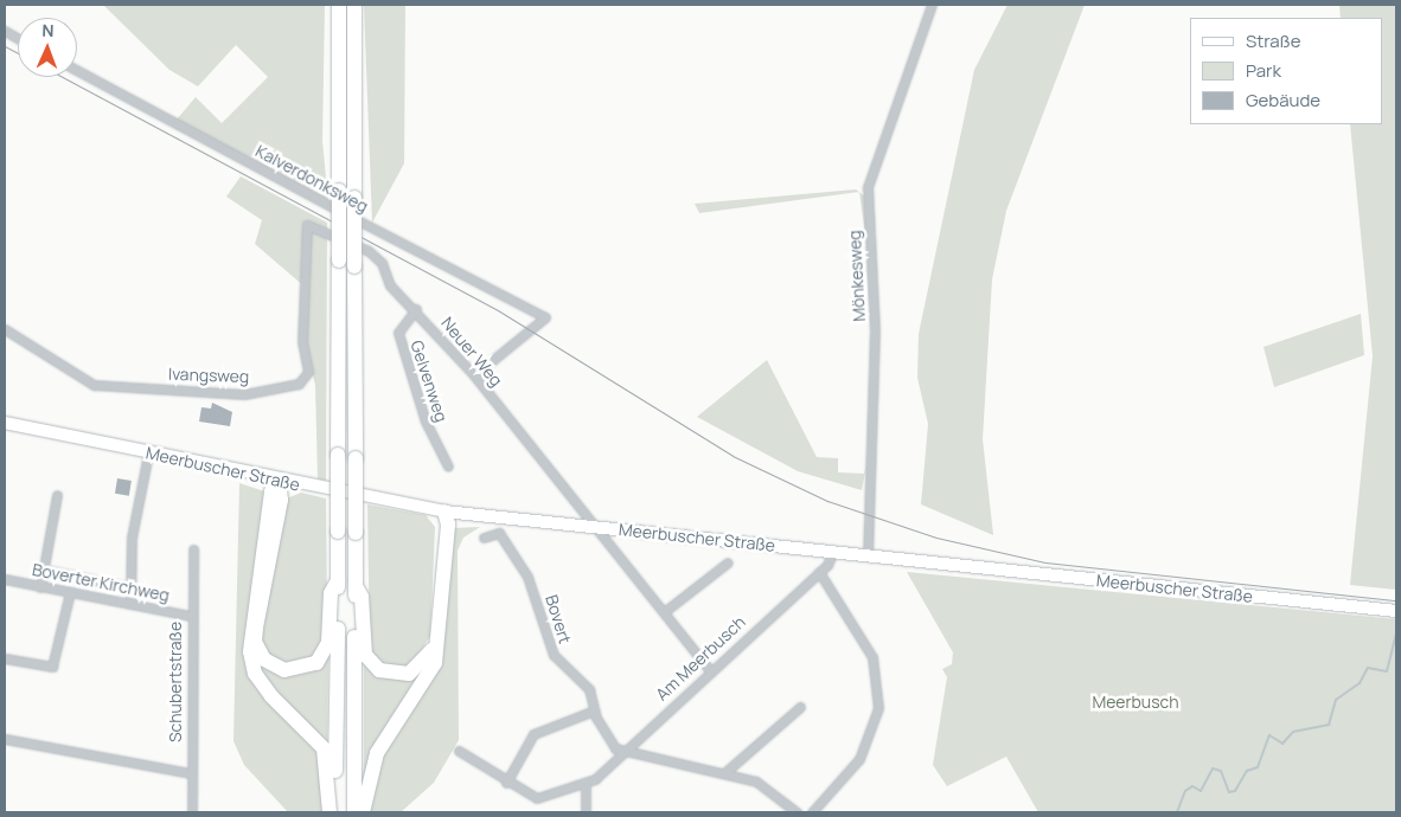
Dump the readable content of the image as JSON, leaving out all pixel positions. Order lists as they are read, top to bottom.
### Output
{
  "streets": {
    "main road": ["Meerbuscher Straße"],
    "street": [
      "Kalverdonksweg",
      "Mönkesweg",
      "Neuer Weg",
      "Ivangsweg",
      "Gelvenweg",
      "Boverter Kirchweg",
      "Bovert",
      "Am Meerbusch",
      "Schubertstraße"
    ]
  },
  "crossings": [
    ["Kalverdonksweg", "Neuer Weg"],
    ["Mönkesweg", "Meerbuscher Straße"],
    ["Neuer Weg", "Ivangsweg"],
    ["Neuer Weg", "Gelvenweg"],
    ["Neuer Weg", "Meerbuscher Straße"],
    ["Neuer Weg", "Am Meerbusch"],
    ["Meerbuscher Straße", "Am Meerbusch"],
    ["Boverter Kirchweg", "Schubertstraße"],
    ["Bovert", "Am Meerbusch"]
  ],
  "parks": ["Meerbusch"],
  "legend": ["Straße", "Park", "Gebäude"],
  "north": "top"
}
